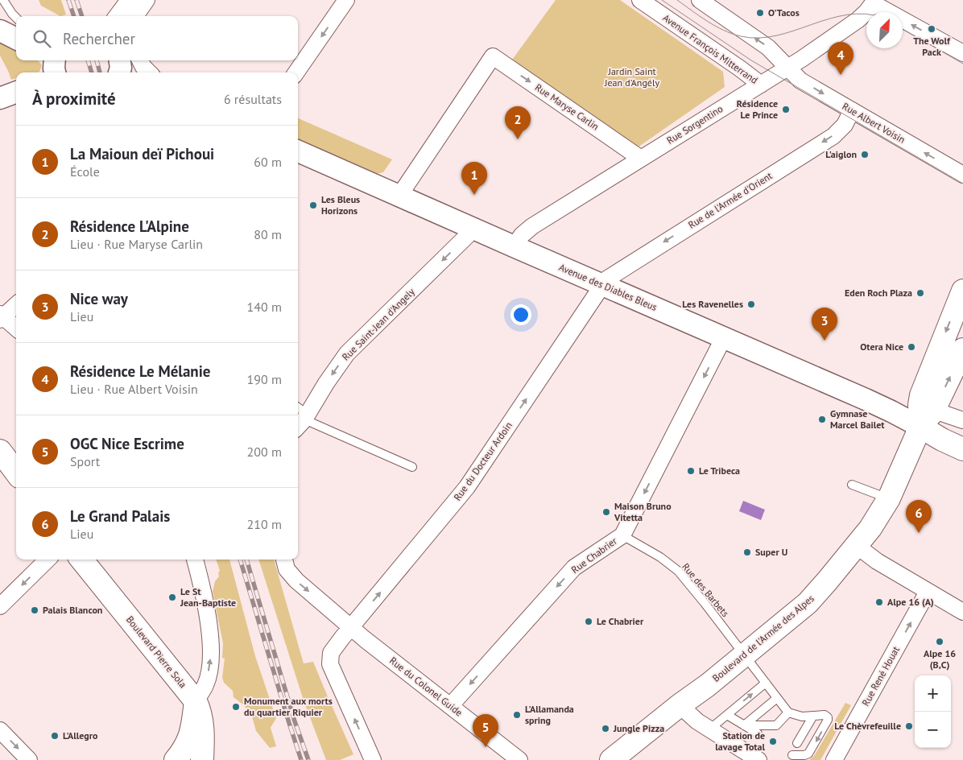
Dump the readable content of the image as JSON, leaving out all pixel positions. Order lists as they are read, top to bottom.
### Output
{
  "streets": {
    "main road": ["Boulevard de l'Armée des Alpes", "Boulevard Pierre Sola"],
    "street": [
      "Avenue François Mitterrand",
      "Rue Maryse Carlin",
      "Rue Albert Voisin",
      "Rue Sorgentino",
      "Rue de l'Armée d'Orient",
      "Avenue des Diables Bleus",
      "Rue Saint-Jean d'Angely",
      "Rue du Docteur Ardoin",
      "Rue Chabrier",
      "Rue René Houat",
      "Rue du Colonel Guide"
    ],
    "lane": ["Rue des Barbets"]
  },
  "crossings": [
    ["Avenue François Mitterrand", "Rue Sorgentino"],
    ["Rue Maryse Carlin", "Rue Sorgentino"],
    ["Rue Maryse Carlin", "Avenue des Diables Bleus"],
    ["Rue Albert Voisin", "Rue Sorgentino"],
    ["Rue Albert Voisin", "Rue de l'Armée d'Orient"],
    ["Rue Sorgentino", "Avenue des Diables Bleus"],
    ["Rue de l'Armée d'Orient", "Avenue des Diables Bleus"],
    ["Rue de l'Armée d'Orient", "Rue du Docteur Ardoin"],
    ["Avenue des Diables Bleus", "Rue Saint-Jean d'Angely"],
    ["Avenue des Diables Bleus", "Rue du Docteur Ardoin"],
    ["Avenue des Diables Bleus", "Rue Chabrier"],
    ["Avenue des Diables Bleus", "Boulevard de l'Armée des Alpes"],
    ["Rue du Docteur Ardoin", "Rue du Colonel Guide"],
    ["Rue Chabrier", "Rue des Barbets"],
    ["Rue Chabrier", "Rue du Colonel Guide"],
    ["Rue des Barbets", "Boulevard de l'Armée des Alpes"]
  ],
  "one_way": [
    "Rue de l'Armée d'Orient",
    "Rue Saint-Jean d'Angely",
    "Rue du Docteur Ardoin",
    "Rue Chabrier",
    "Rue René Houat"
  ],
  "parks": ["Jardin Saint Jean d'Angély"],
  "places": [
    "O'Tacos",
    "The Wolf Pack",
    "Résidence Le Prince",
    "L'aiglon",
    "Les Bleus Horizons",
    "Eden Roch Plaza",
    "Les Ravenelles",
    "Otera Nice",
    "Gymnase Marcel Bailet",
    "Le Tribeca",
    "Maison Bruno Vitetta",
    "Super U",
    "Le St Jean-Baptiste",
    "Alpe 16 (A)",
    "Palais Blancon",
    "Le Chabrier",
    "Alpe 16 (B,C)",
    "Monument aux morts du quartier Riquier",
    "L'Allamanda spring",
    "Le Chèvrefeuille",
    "Jungle Pizza",
    "L'Allegro",
    "Station de lavage Total"
  ],
  "north": "top right",
  "page": {
    "search": "Rechercher",
    "pins": [
      "4",
      "2",
      "1",
      "3",
      "6",
      "5"
    ],
    "heading": ["À proximité", "6 résultats"],
    "list": [
      {
        "mark": "1",
        "name": "La Maioun deï Pichoui",
        "note": "École",
        "value": "60 m"
      },
      {
        "mark": "2",
        "name": "Résidence L'Alpine",
        "note": "Lieu · Rue Maryse Carlin",
        "value": "80 m"
      },
      {
        "mark": "3",
        "name": "Nice way",
        "note": "Lieu",
        "value": "140 m"
      },
      {
        "mark": "4",
        "name": "Résidence Le Mélanie",
        "note": "Lieu · Rue Albert Voisin",
        "value": "190 m"
      },
      {
        "mark": "5",
        "name": "OGC Nice Escrime",
        "note": "Sport",
        "value": "200 m"
      },
      {
        "mark": "6",
        "name": "Le Grand Palais",
        "note": "Lieu",
        "value": "210 m"
      }
    ],
    "map_buttons": ["+", "−"]
  }
}
